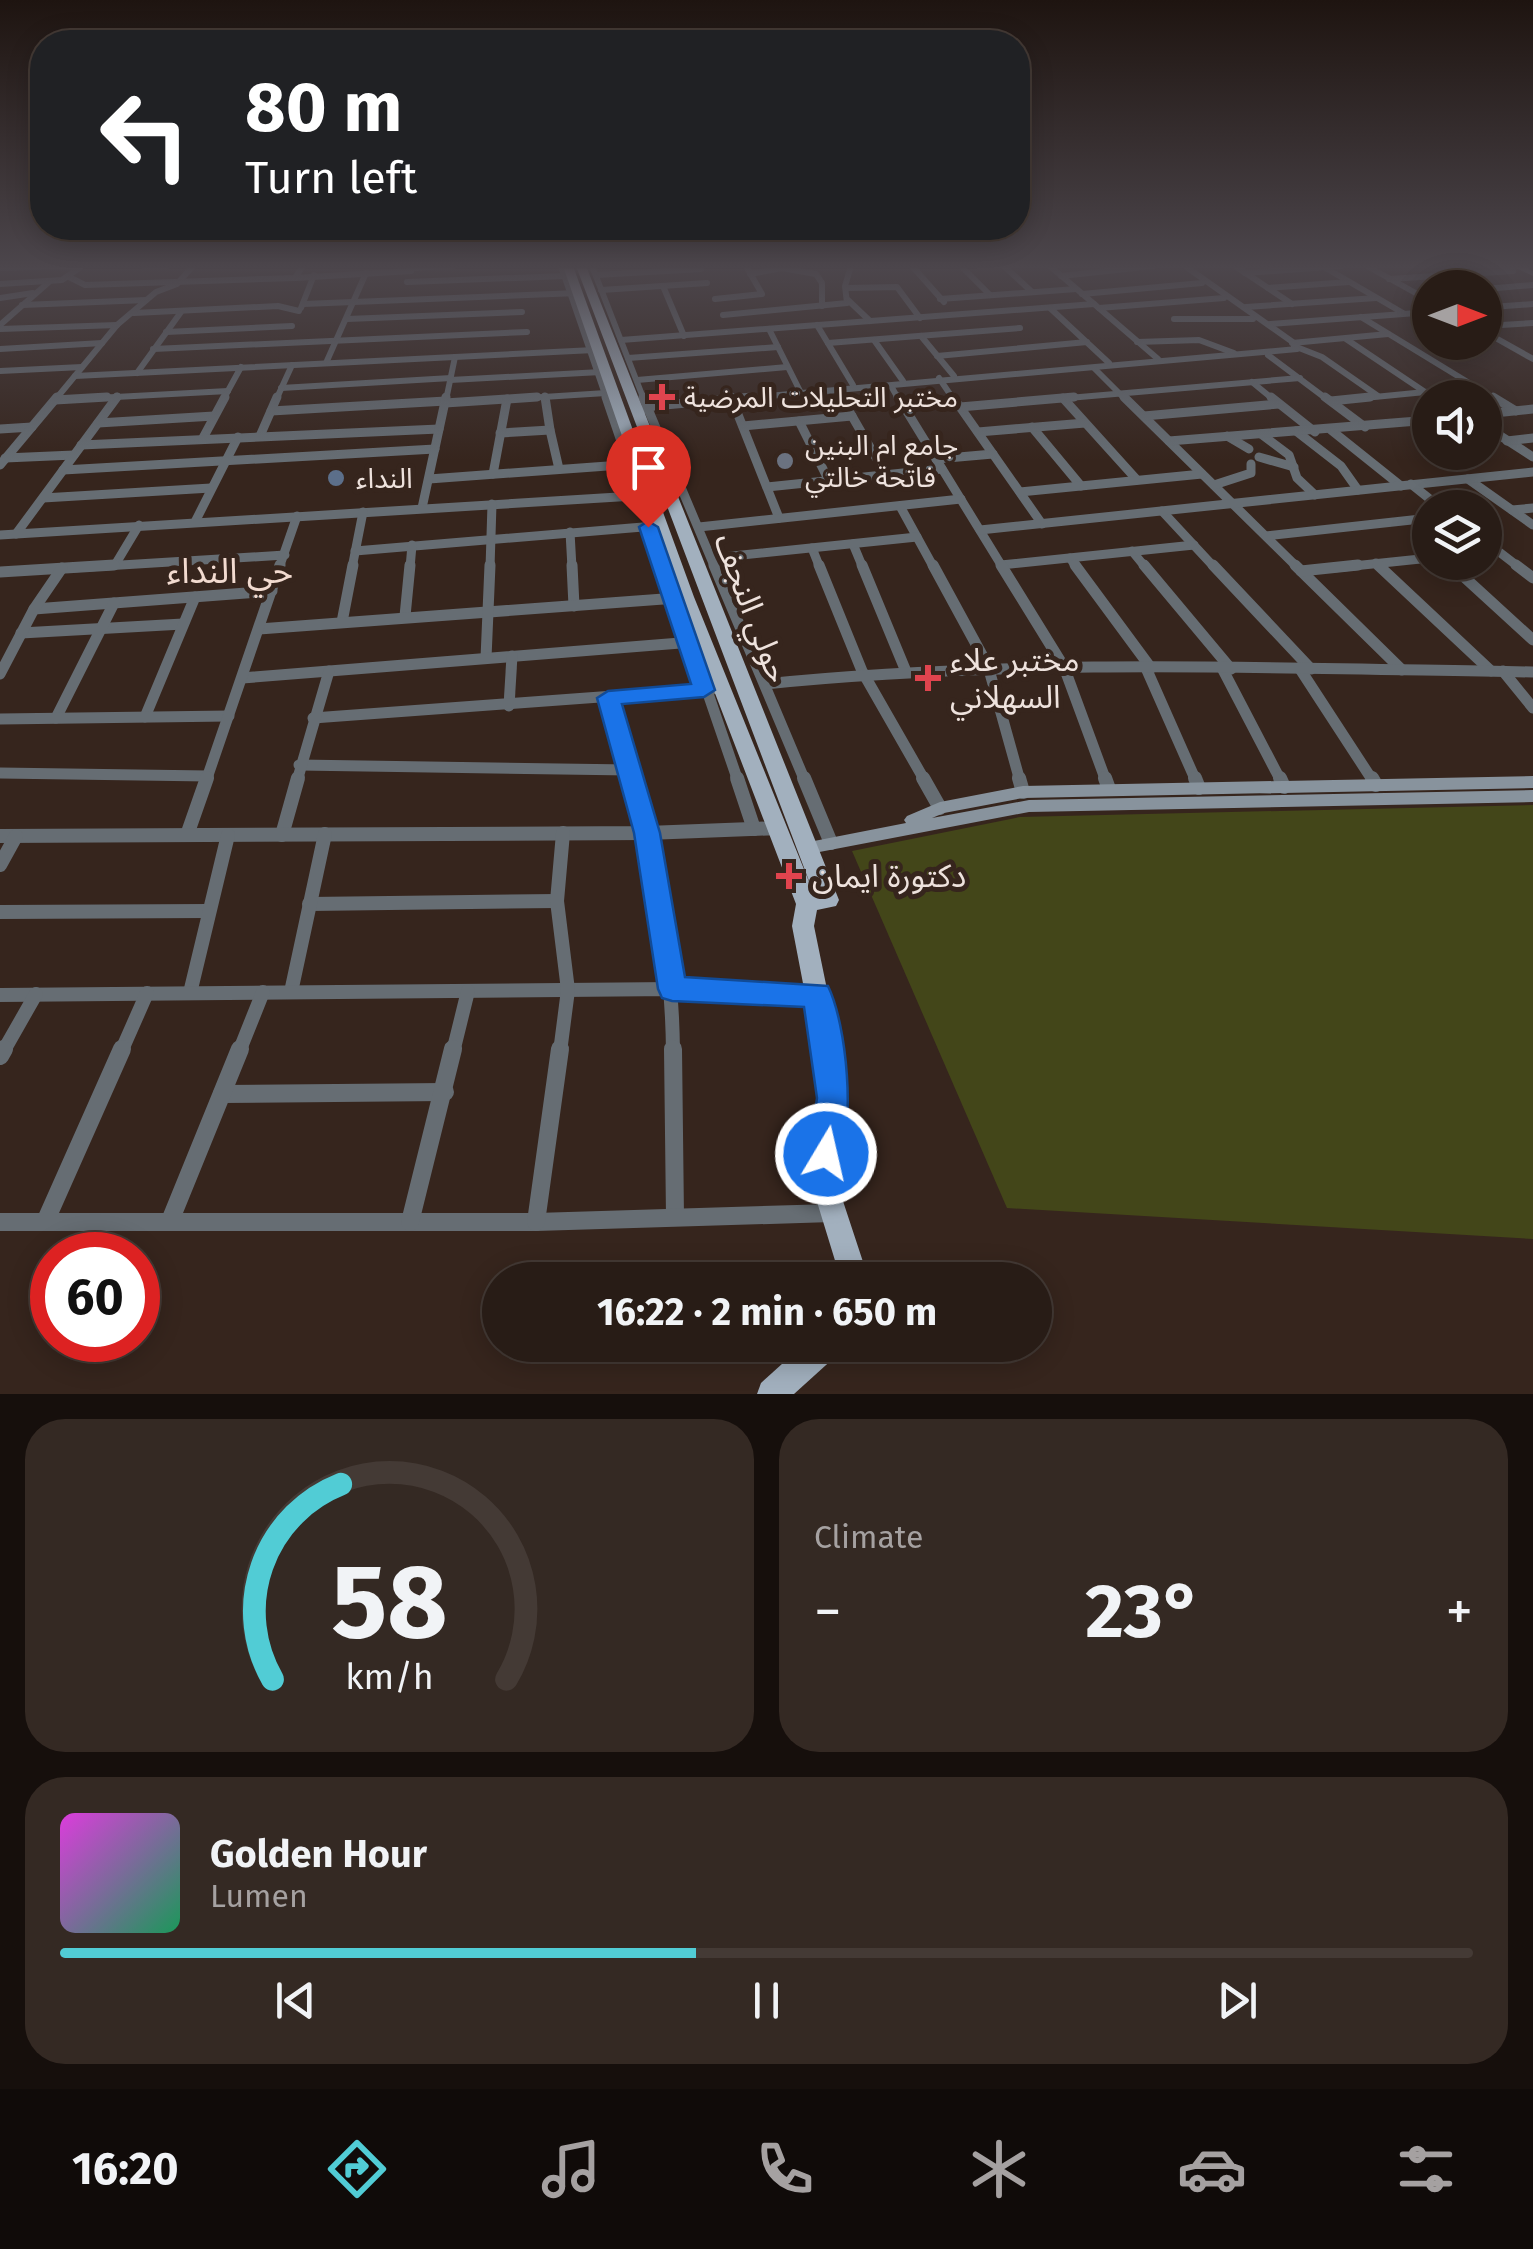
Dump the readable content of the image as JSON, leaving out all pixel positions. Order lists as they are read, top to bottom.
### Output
{
  "streets": {
    "main road": ["حولي النجف"]
  },
  "districts": ["حي النداء"],
  "places": {
    "health": ["مختبر التحليلات المرضية", "مختبر علاء السهلاني", "دكتورة ايمان"],
    "other": ["جامع ام البنين فاتحة خالتي", "النداء"]
  },
  "north": "right",
  "page": {
    "turn": ["80 m", "Turn left"],
    "limit": "60",
    "trip": "16:22 · 2 min · 650 m",
    "tile": "Climate",
    "heat": ["−", "23°", "+"],
    "song": ["Golden Hour", "Lumen"],
    "tabs": "16:20",
    "gauge": ["58", "km/h"]
  }
}
